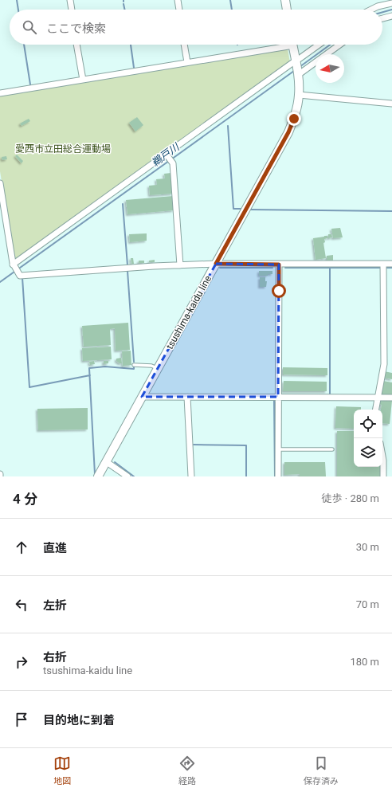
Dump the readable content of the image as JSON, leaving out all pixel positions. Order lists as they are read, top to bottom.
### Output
{
  "streets": {
    "main road": ["tsushima-kaidu line"]
  },
  "water": ["鵜戸川"],
  "parks": ["愛西市立田総合運動場"],
  "north": "left",
  "page": {
    "search": "ここで検索",
    "heading": ["4 分", "徒歩 · 280 m"],
    "list": [
      ["直進", "30 m"],
      ["左折", "70 m"],
      ["右折", "tsushima-kaidu line", "180 m"],
      "目的地に到着"
    ],
    "nav": ["地図", "経路", "保存済み"]
  }
}
